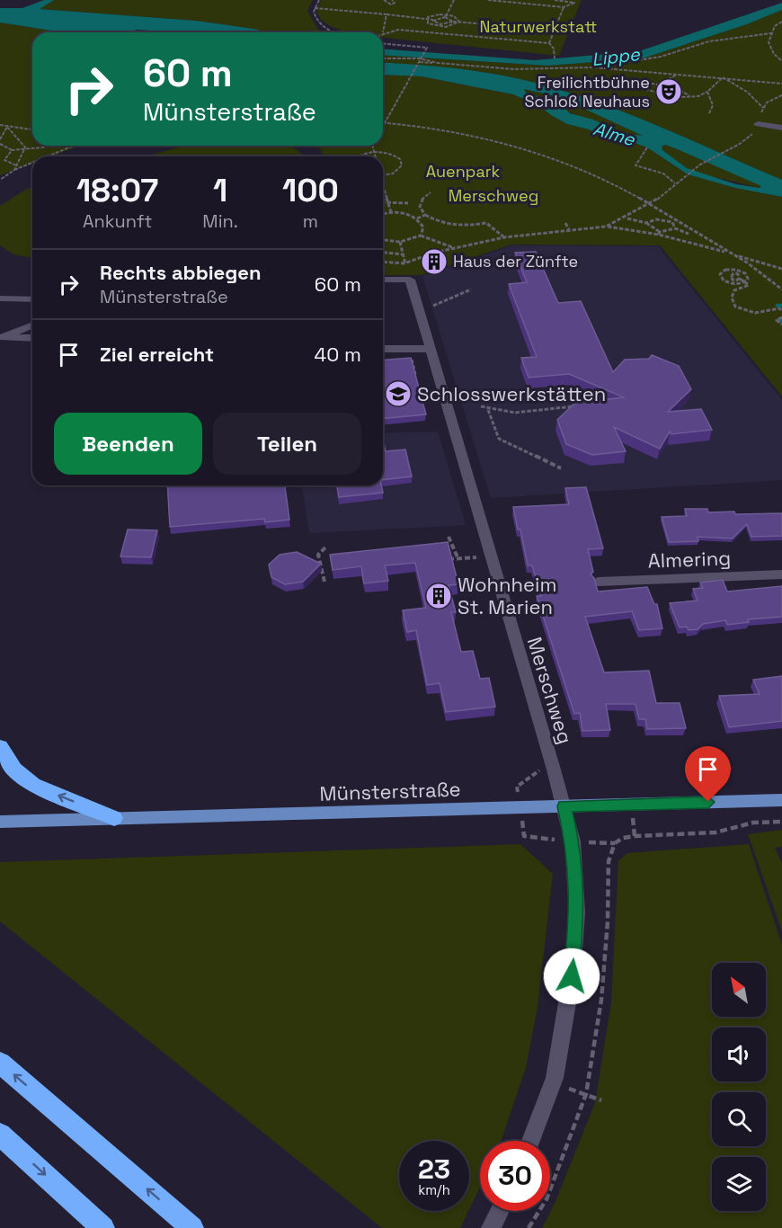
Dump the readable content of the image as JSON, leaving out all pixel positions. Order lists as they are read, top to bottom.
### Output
{
  "streets": {
    "main road": ["Münsterstraße"],
    "street": ["Almering", "Merschweg"]
  },
  "crossings": [
    ["Merschweg", "Münsterstraße"]
  ],
  "water": ["Lippe", "Alme"],
  "parks": ["Naturwerkstatt", "Auenpark", "Merschweg"],
  "places": {
    "theatre": ["Freilichtbühne Schloß Neuhaus"],
    "building": ["Haus der Zünfte", "Wohnheim St. Marien"],
    "school or university": ["Schlosswerkstätten"]
  },
  "north": "top left",
  "page": {
    "turn": ["60 m", "Münsterstraße"],
    "eta": [
      "18:07",
      "Ankunft",
      "1",
      "Min.",
      "100",
      "m"
    ],
    "list": [
      {
        "name": "Rechts abbiegen",
        "note": "Münsterstraße",
        "value": "60 m"
      },
      {
        "name": "Ziel erreicht",
        "value": "40 m"
      }
    ],
    "buttons": ["Beenden", "Teilen"],
    "speed": "23 km/h",
    "limit": "30"
  }
}
